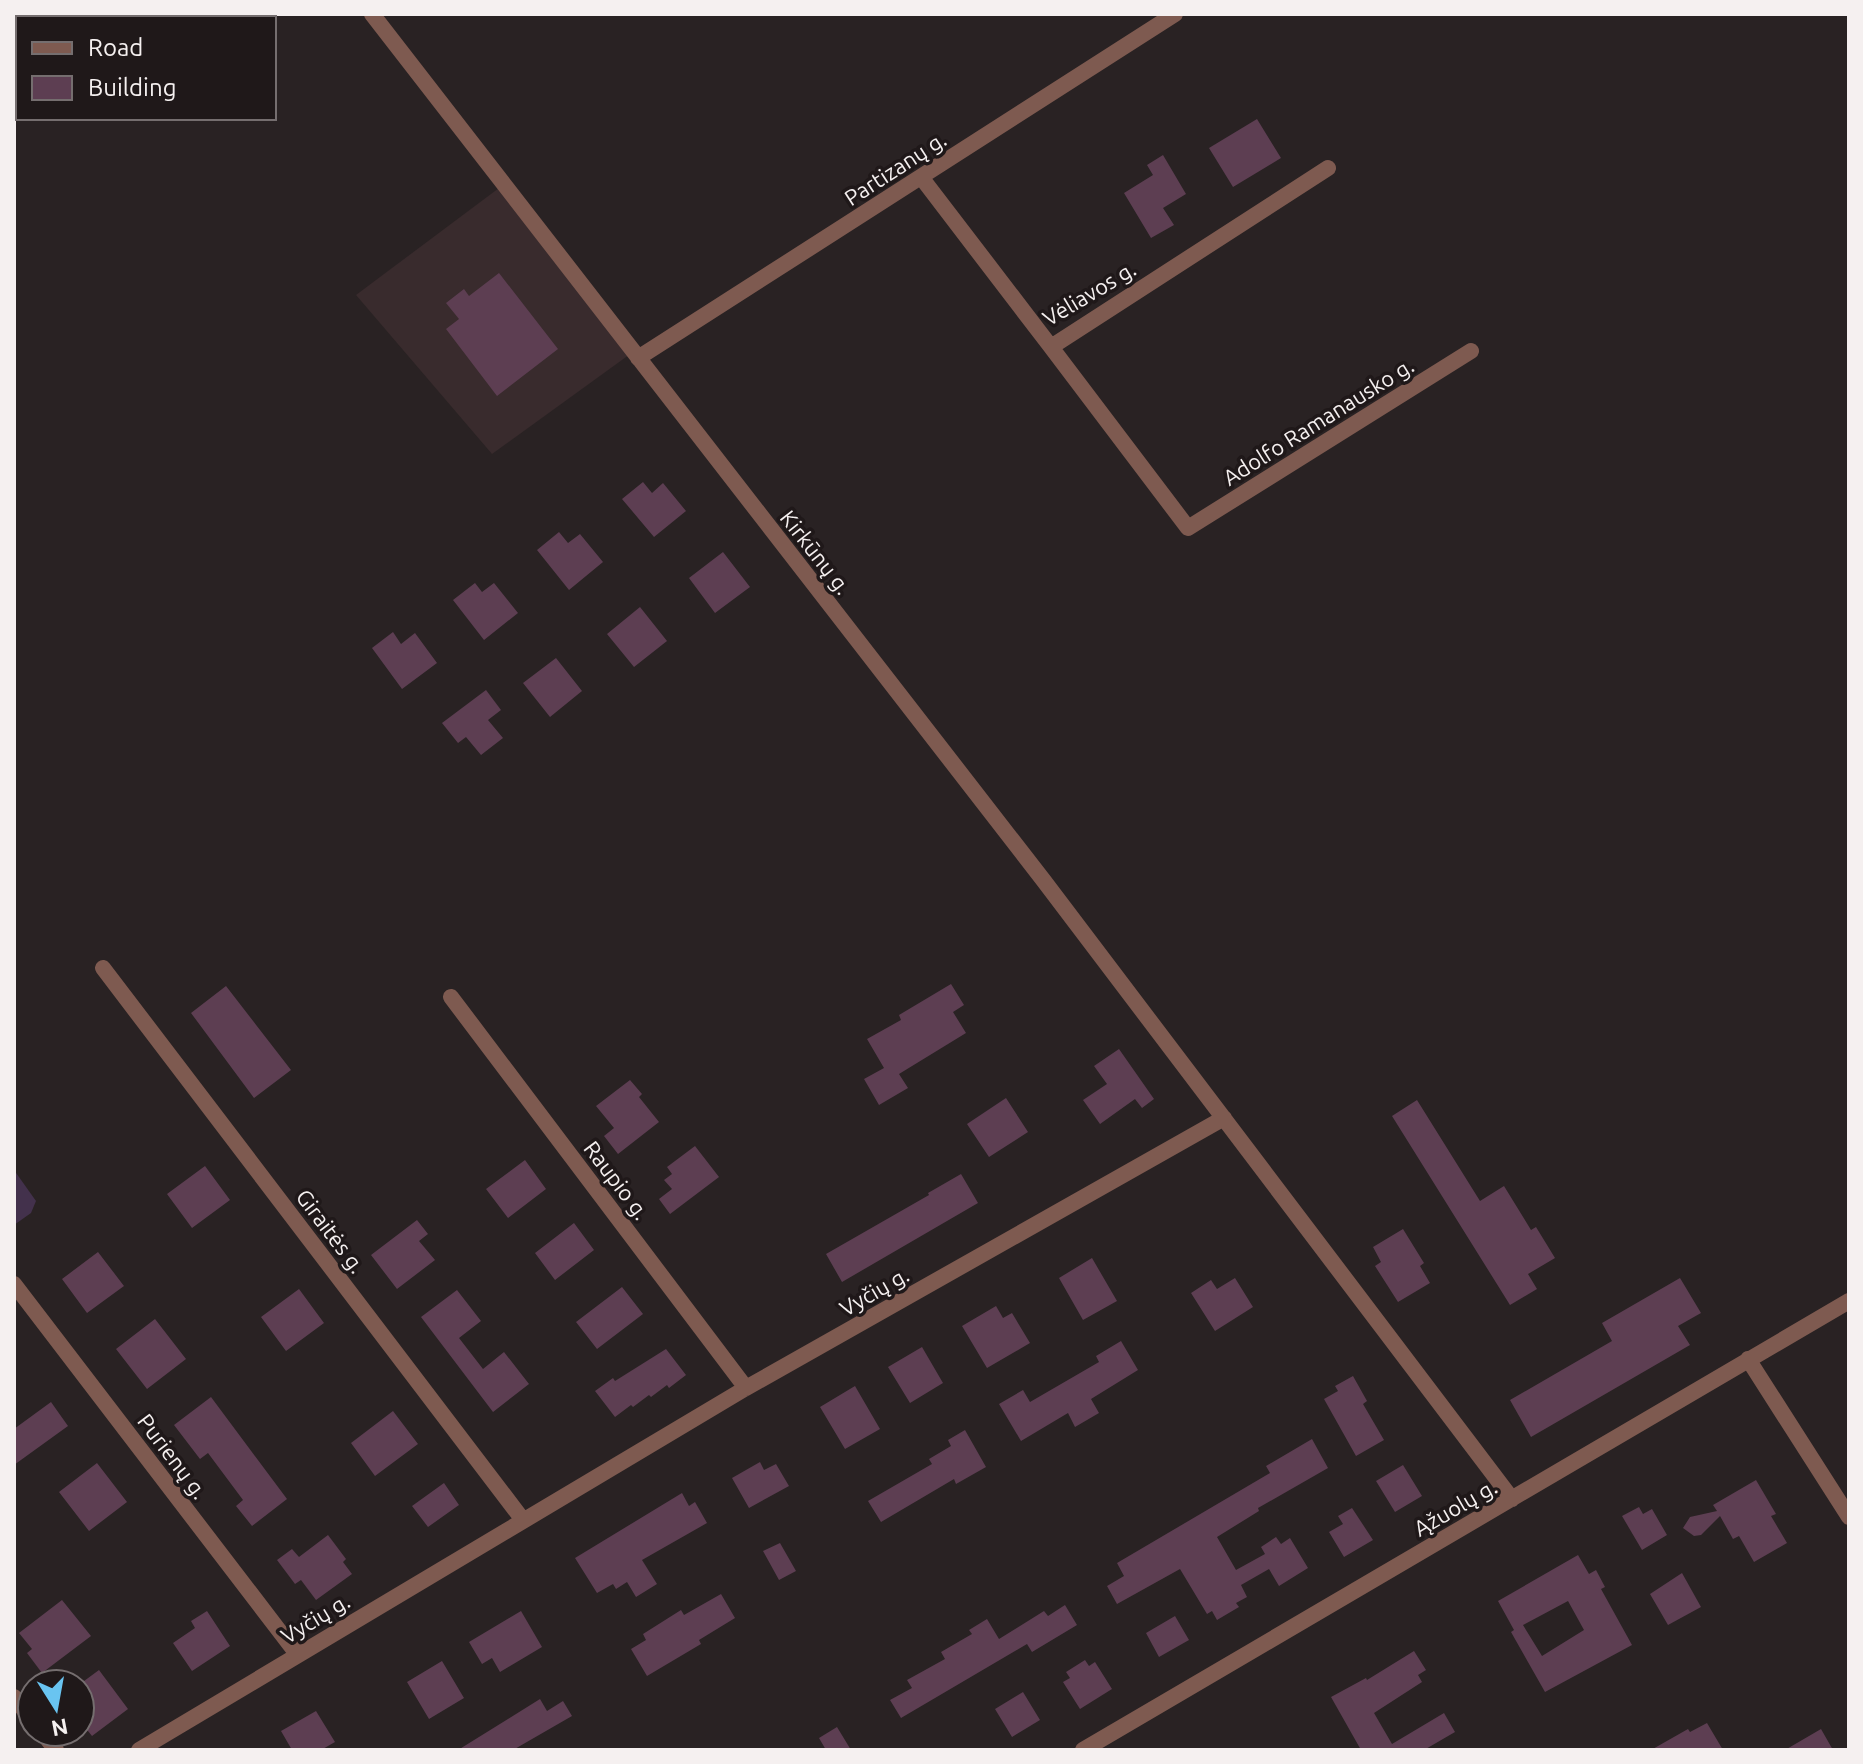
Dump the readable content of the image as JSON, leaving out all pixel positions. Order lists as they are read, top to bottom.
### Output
{
  "streets": {
    "street": [
      "Partizanų g.",
      "Vėliavos g.",
      "Adolfo Ramanausko g.",
      "Kirkūnų g.",
      "Raupio g.",
      "Giraitės g.",
      "Vyčių g.",
      "Purienų g.",
      "Ąžuolų g."
    ]
  },
  "crossings": [
    ["Partizanų g.", "Vėliavos g."],
    ["Partizanų g.", "Kirkūnų g."],
    ["Vėliavos g.", "Adolfo Ramanausko g."],
    ["Kirkūnų g.", "Vyčių g."],
    ["Raupio g.", "Vyčių g."],
    ["Giraitės g.", "Vyčių g."],
    ["Vyčių g.", "Purienų g."]
  ],
  "legend": ["Road", "Building"],
  "north": "bottom"
}
